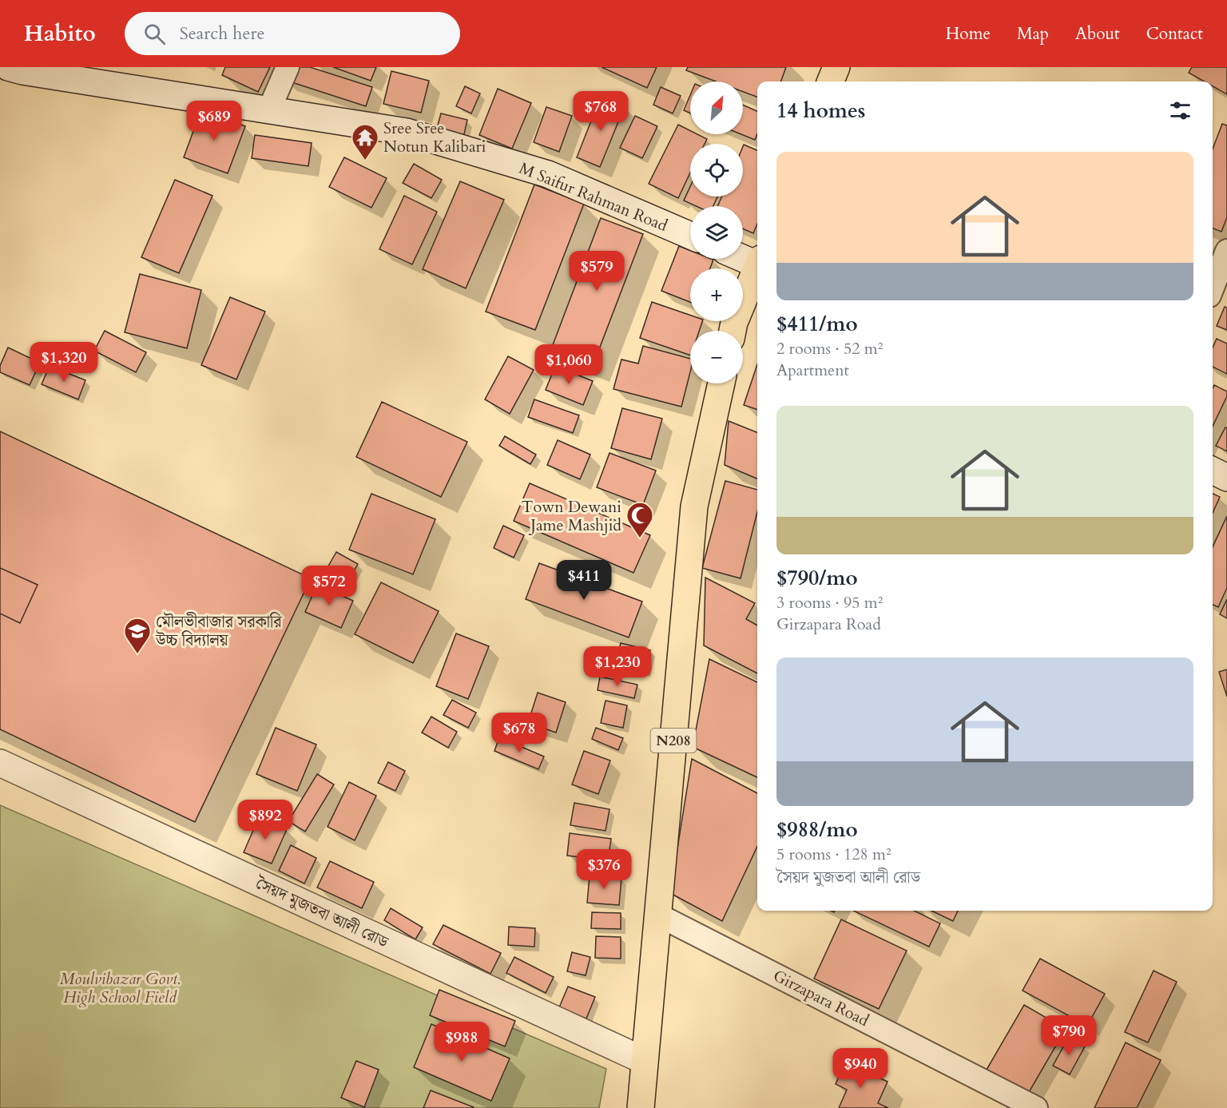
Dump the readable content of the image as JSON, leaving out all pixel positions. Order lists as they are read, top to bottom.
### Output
{
  "streets": {
    "highway": ["N208"],
    "main road": ["M Saifur Rahman Road", "সৈয়দ মুজতবা আলী রোড"],
    "street": ["Girzapara Road"]
  },
  "crossings": [
    ["N208", "সৈয়দ মুজতবা আলী রোড"],
    ["N208", "Girzapara Road"]
  ],
  "parks": ["Moulvibazar Govt. High School Field"],
  "places": {
    "temple": ["Sree Sree Notun Kalibari"],
    "mosque": ["Town Dewani Jame Mashjid"],
    "school or university": ["মৌলভীবাজার সরকারি উচ্চ বিদ্যালয়"]
  },
  "north": "top right",
  "page": {
    "header": "Habito",
    "search": "Search here",
    "nav": [
      "Home",
      "Map",
      "About",
      "Contact"
    ],
    "map_buttons": ["+", "−"],
    "heading": "14 homes",
    "price": [
      "$768",
      "$689",
      "$579",
      "$1,320",
      "$1,060",
      "$411",
      "$572",
      "$1,230",
      "$678",
      "$892",
      "$376",
      "$790",
      "$988",
      "$940"
    ],
    "list": [
      {
        "name": "$411/mo",
        "note": "2 rooms · 52 m² · Apartment"
      },
      {
        "name": "$790/mo",
        "note": "3 rooms · 95 m² · Girzapara Road"
      },
      {
        "name": "$988/mo",
        "note": "5 rooms · 128 m² · সৈয়দ মুজতবা আলী রোড"
      }
    ]
  }
}
